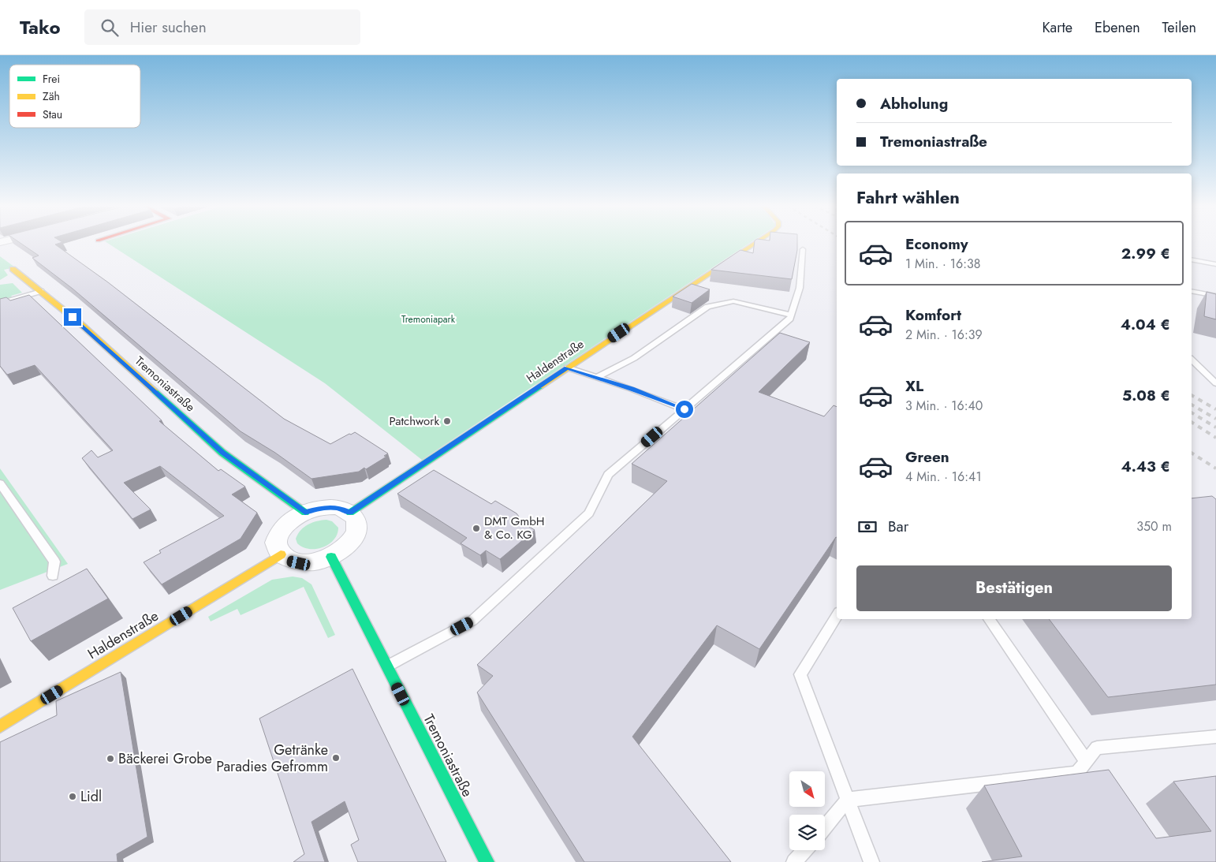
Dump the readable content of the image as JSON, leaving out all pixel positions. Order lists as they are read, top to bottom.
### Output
{
  "streets": {
    "street": ["Haldenstraße", "Tremoniastraße"]
  },
  "crossings": [
    ["Haldenstraße", "Tremoniastraße"]
  ],
  "parks": ["Tremoniapark"],
  "places": [
    "Patchwork",
    "DMT GmbH & Co. KG",
    "Getränke Paradies Gefromm",
    "Bäckerei Grobe",
    "Lidl"
  ],
  "legend": ["Frei", "Zäh", "Stau"],
  "north": "bottom right",
  "page": {
    "header": "Tako",
    "search": "Hier suchen",
    "nav": ["Karte", "Ebenen", "Teilen"],
    "banner": ["Abholung", "Tremoniastraße"],
    "heading": "Fahrt wählen",
    "list": [
      {
        "name": "Economy",
        "note": "1 Min. · 16:38",
        "value": "2.99 €"
      },
      {
        "name": "Komfort",
        "note": "2 Min. · 16:39",
        "value": "4.04 €"
      },
      {
        "name": "XL",
        "note": "3 Min. · 16:40",
        "value": "5.08 €"
      },
      {
        "name": "Green",
        "note": "4 Min. · 16:41",
        "value": "4.43 €"
      }
    ],
    "pay": ["Bar", "350 m"],
    "buttons": "Bestätigen"
  }
}
